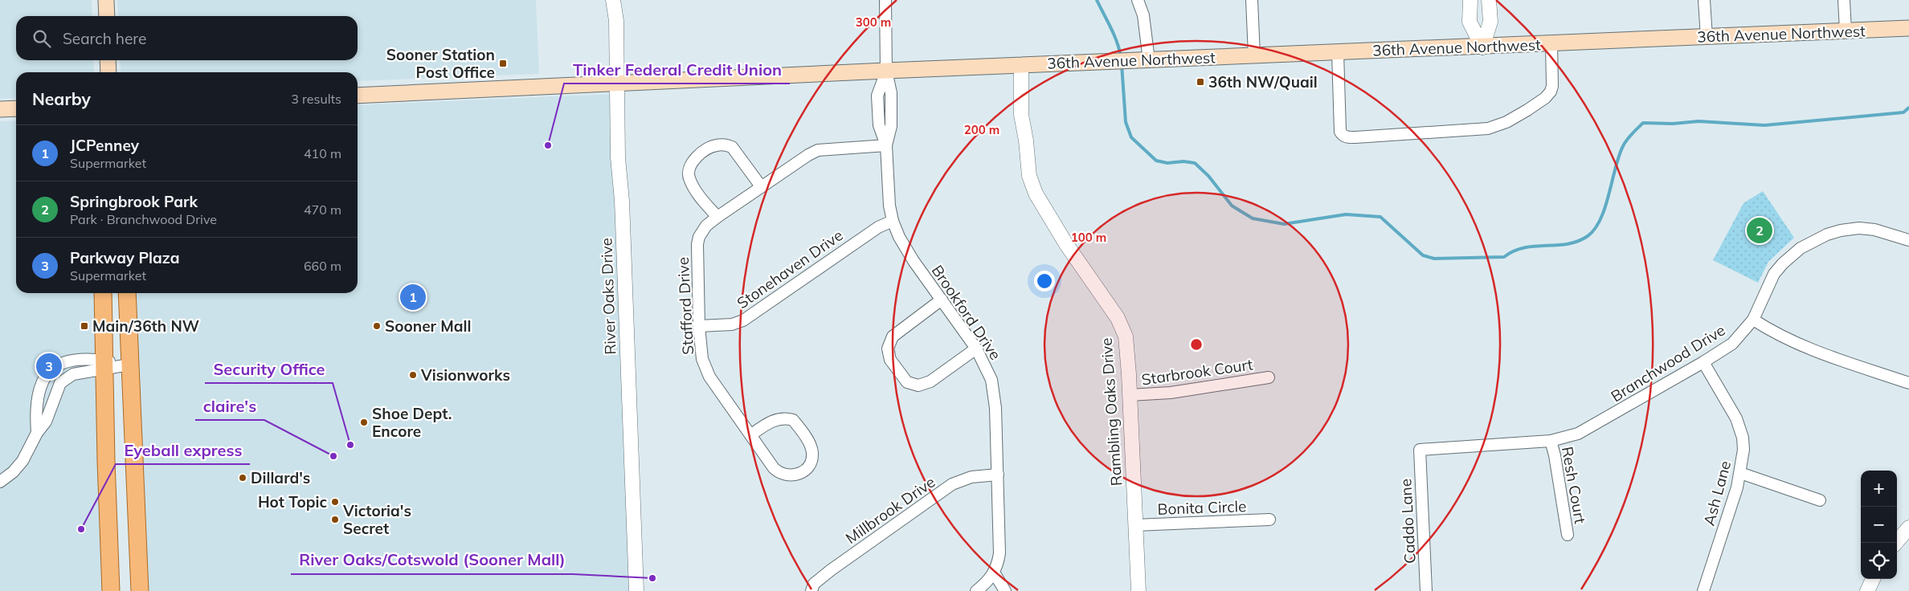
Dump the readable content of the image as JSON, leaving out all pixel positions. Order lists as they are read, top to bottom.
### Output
{
  "streets": {
    "main road": ["36th Avenue Northwest"],
    "street": [
      "Stonehaven Drive",
      "River Oaks Drive",
      "Stafford Drive",
      "Brookford Drive",
      "Branchwood Drive",
      "Starbrook Court",
      "Rambling Oaks Drive",
      "Resh Court",
      "Ash Lane",
      "Bonita Circle",
      "Millbrook Drive",
      "Caddo Lane"
    ]
  },
  "crossings": [
    ["36th Avenue Northwest", "River Oaks Drive"],
    ["36th Avenue Northwest", "Brookford Drive"],
    ["36th Avenue Northwest", "Rambling Oaks Drive"],
    ["Stonehaven Drive", "Stafford Drive"],
    ["Stonehaven Drive", "Brookford Drive"],
    ["Brookford Drive", "Millbrook Drive"],
    ["Branchwood Drive", "Resh Court"],
    ["Branchwood Drive", "Ash Lane"],
    ["Branchwood Drive", "Caddo Lane"],
    ["Starbrook Court", "Rambling Oaks Drive"],
    ["Rambling Oaks Drive", "Bonita Circle"]
  ],
  "places": {
    "transit": ["Sooner Station Post Office", "36th NW/Quail", "Main/36th NW"],
    "other": [
      "Tinker Federal Credit Union",
      "Sooner Mall",
      "Visionworks",
      "Shoe Dept. Encore",
      "Security Office",
      "claire's",
      "Dillard's",
      "Hot Topic",
      "Victoria's Secret",
      "Eyeball express",
      "River Oaks/Cotswold (Sooner Mall)"
    ]
  },
  "page": {
    "search": "Search here",
    "heading": ["Nearby", "3 results"],
    "list": [
      {
        "mark": "1",
        "name": "JCPenney",
        "note": "Supermarket",
        "value": "410 m"
      },
      {
        "mark": "2",
        "name": "Springbrook Park",
        "note": "Park · Branchwood Drive",
        "value": "470 m"
      },
      {
        "mark": "3",
        "name": "Parkway Plaza",
        "note": "Supermarket",
        "value": "660 m"
      }
    ],
    "pins": ["2", "1", "3"],
    "map_buttons": ["+", "−"]
  },
  "rings": ["300 m", "200 m", "100 m"]
}
